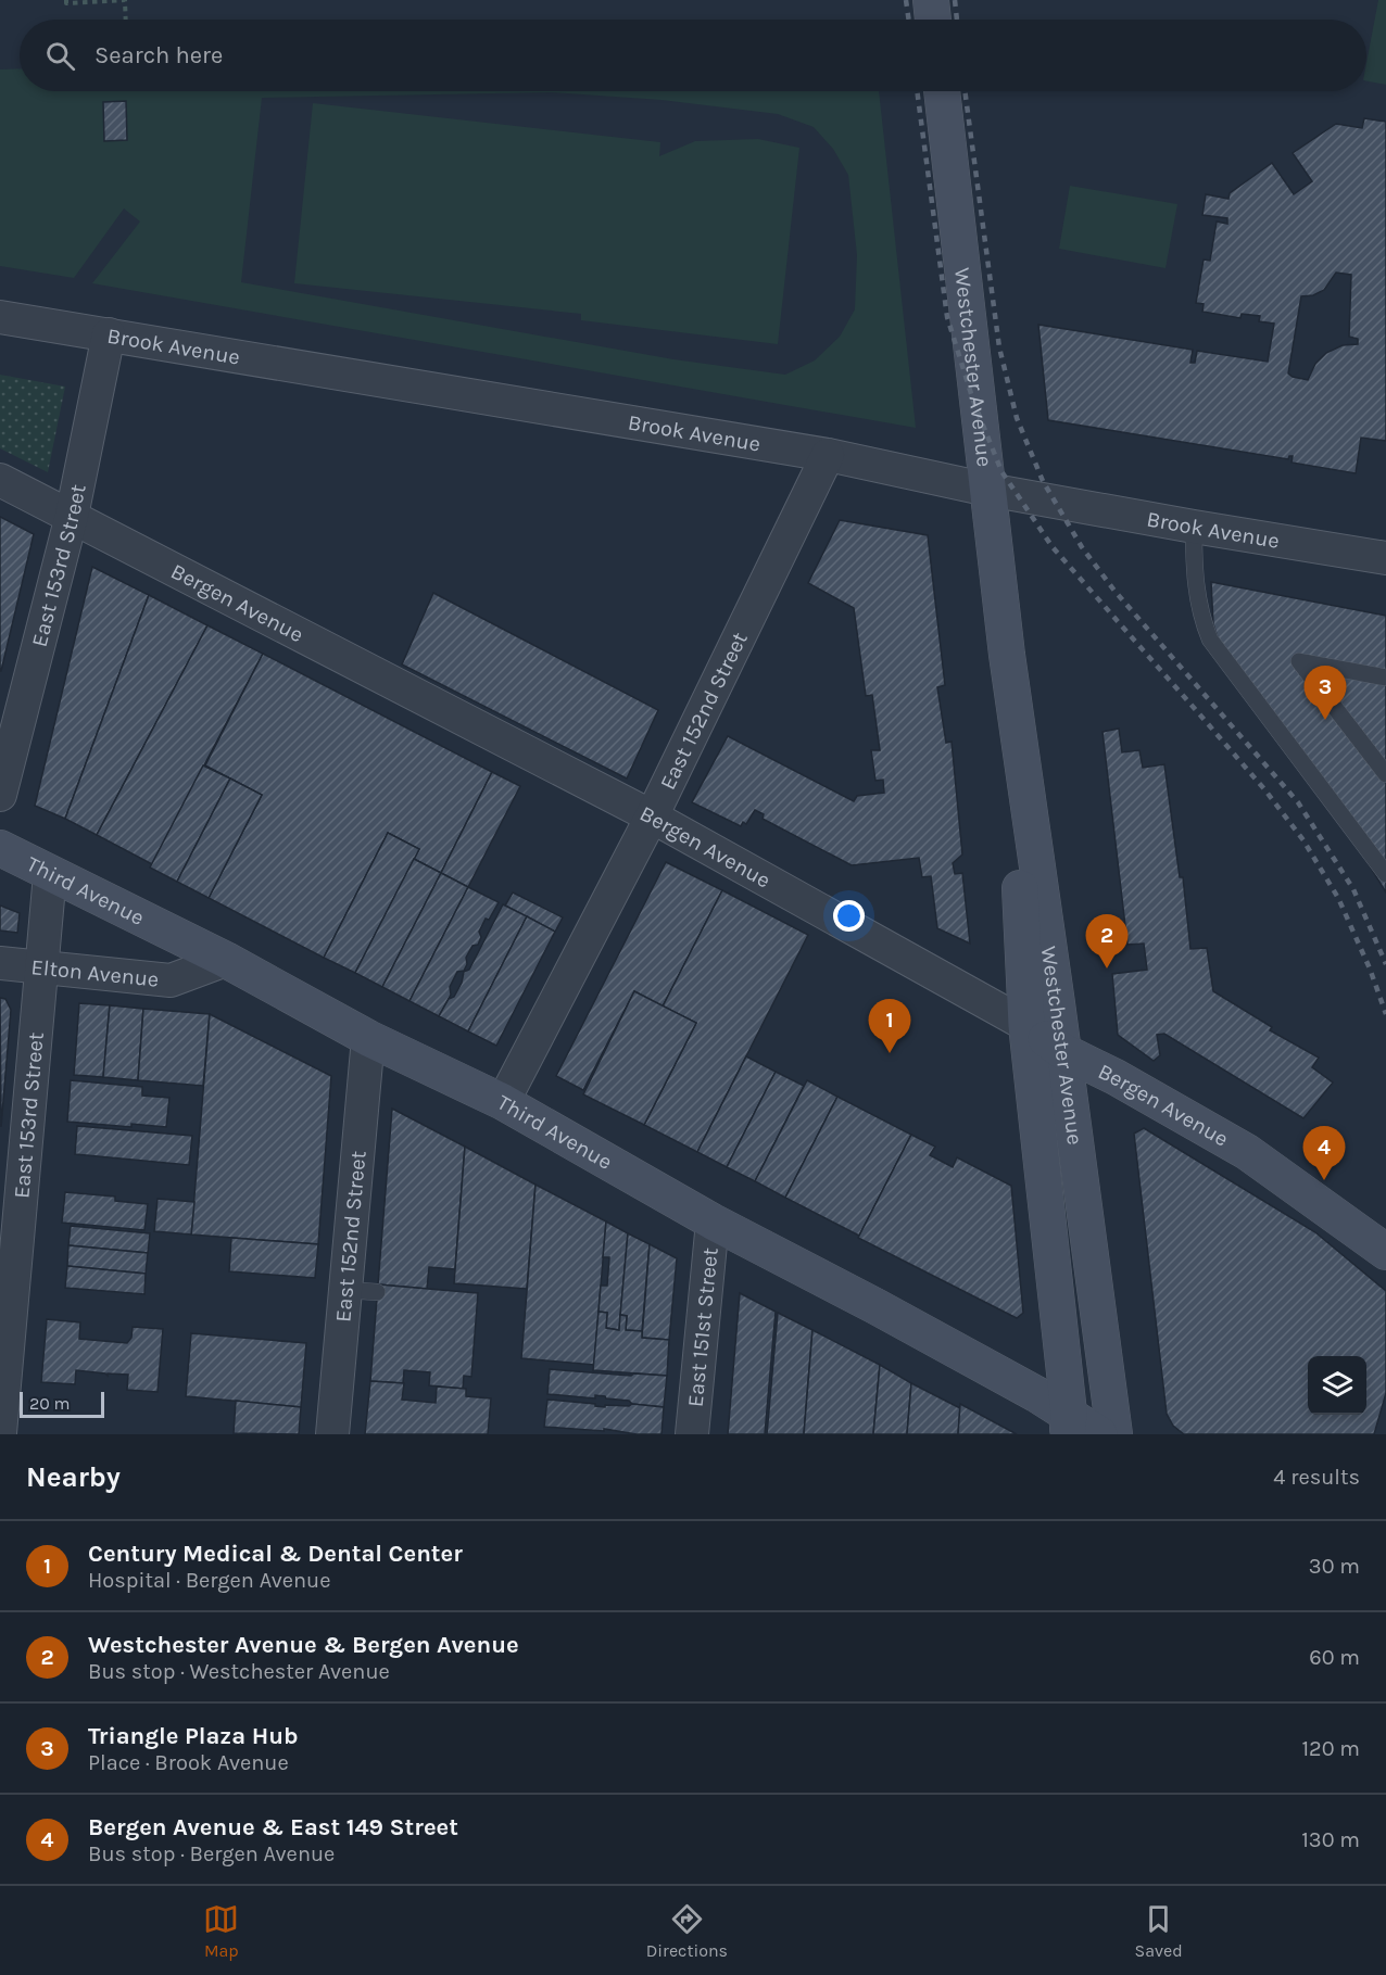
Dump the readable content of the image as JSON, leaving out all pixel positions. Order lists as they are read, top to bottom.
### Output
{
  "streets": {
    "main road": ["Westchester Avenue", "Bergen Avenue", "Third Avenue"],
    "street": [
      "Brook Avenue",
      "East 153rd Street",
      "East 152nd Street",
      "Elton Avenue",
      "East 151st Street"
    ]
  },
  "crossings": [
    ["Brook Avenue", "Westchester Avenue"],
    ["Brook Avenue", "East 153rd Street"],
    ["Brook Avenue", "East 152nd Street"],
    ["Westchester Avenue", "Bergen Avenue"],
    ["Westchester Avenue", "Third Avenue"],
    ["East 153rd Street", "Bergen Avenue"],
    ["East 153rd Street", "Third Avenue"],
    ["East 153rd Street", "Elton Avenue"],
    ["Bergen Avenue", "East 152nd Street"],
    ["East 152nd Street", "Third Avenue"],
    ["Third Avenue", "Elton Avenue"],
    ["Third Avenue", "East 151st Street"]
  ],
  "scale_bar": "20 m",
  "page": {
    "search": "Search here",
    "pins": [
      "3",
      "2",
      "1",
      "4"
    ],
    "scale": "20 m",
    "heading": ["Nearby", "4 results"],
    "list": [
      {
        "mark": "1",
        "name": "Century Medical & Dental Center",
        "note": "Hospital · Bergen Avenue",
        "value": "30 m"
      },
      {
        "mark": "2",
        "name": "Westchester Avenue & Bergen Avenue",
        "note": "Bus stop · Westchester Avenue",
        "value": "60 m"
      },
      {
        "mark": "3",
        "name": "Triangle Plaza Hub",
        "note": "Place · Brook Avenue",
        "value": "120 m"
      },
      {
        "mark": "4",
        "name": "Bergen Avenue & East 149 Street",
        "note": "Bus stop · Bergen Avenue",
        "value": "130 m"
      }
    ],
    "nav": ["Map", "Directions", "Saved"]
  }
}
